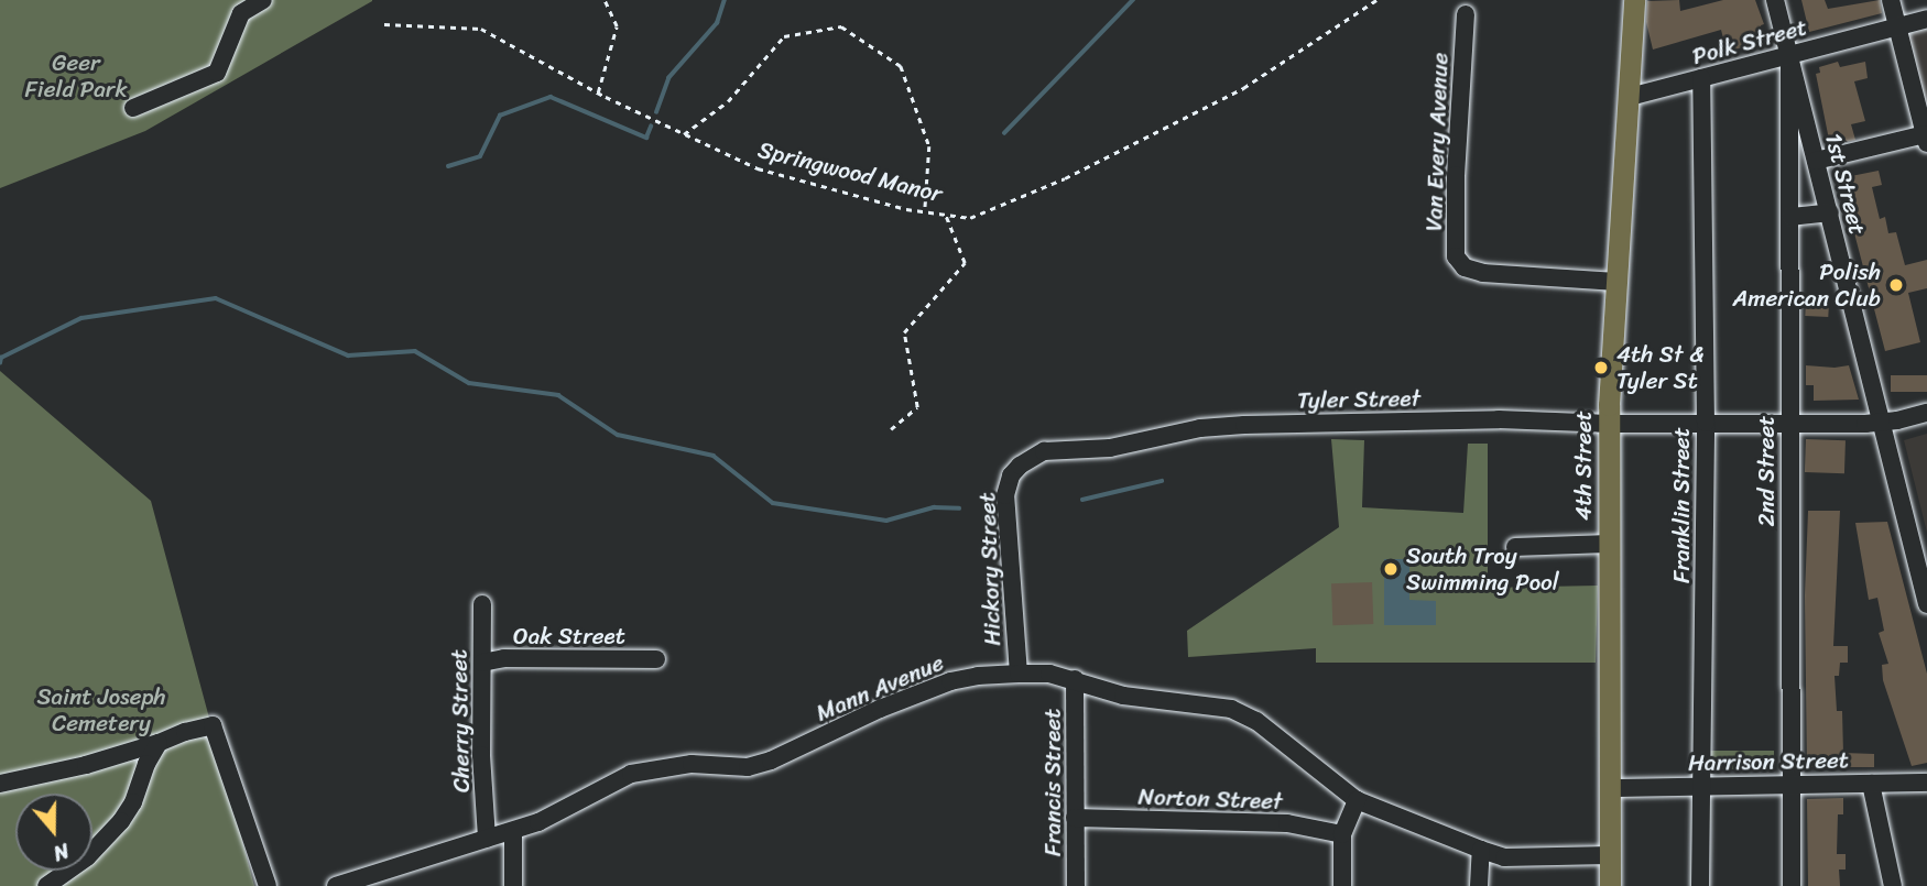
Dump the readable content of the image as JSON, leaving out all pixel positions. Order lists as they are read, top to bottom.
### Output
{
  "streets": {
    "main road": ["4th Street"],
    "street": [
      "Polk Street",
      "Van Every Avenue",
      "1st Street",
      "Tyler Street",
      "2nd Street",
      "Franklin Street",
      "Hickory Street",
      "Oak Street",
      "Mann Avenue",
      "Cherry Street",
      "Harrison Street",
      "Francis Street",
      "Norton Street"
    ],
    "path": ["Springwood Manor"]
  },
  "crossings": [
    ["Polk Street", "1st Street"],
    ["Polk Street", "4th Street"],
    ["Polk Street", "2nd Street"],
    ["Polk Street", "Franklin Street"],
    ["Van Every Avenue", "4th Street"],
    ["1st Street", "Tyler Street"],
    ["1st Street", "2nd Street"],
    ["Tyler Street", "4th Street"],
    ["Tyler Street", "2nd Street"],
    ["Tyler Street", "Franklin Street"],
    ["Tyler Street", "Hickory Street"],
    ["4th Street", "Mann Avenue"],
    ["4th Street", "Harrison Street"],
    ["2nd Street", "Harrison Street"],
    ["Franklin Street", "Harrison Street"],
    ["Hickory Street", "Mann Avenue"],
    ["Oak Street", "Cherry Street"],
    ["Mann Avenue", "Cherry Street"],
    ["Mann Avenue", "Francis Street"],
    ["Francis Street", "Norton Street"]
  ],
  "parks": ["Geer Field Park", "Saint Joseph Cemetery"],
  "places": ["Polish American Club", "4th St & Tyler St", "South Troy Swimming Pool"],
  "north": "bottom"
}
